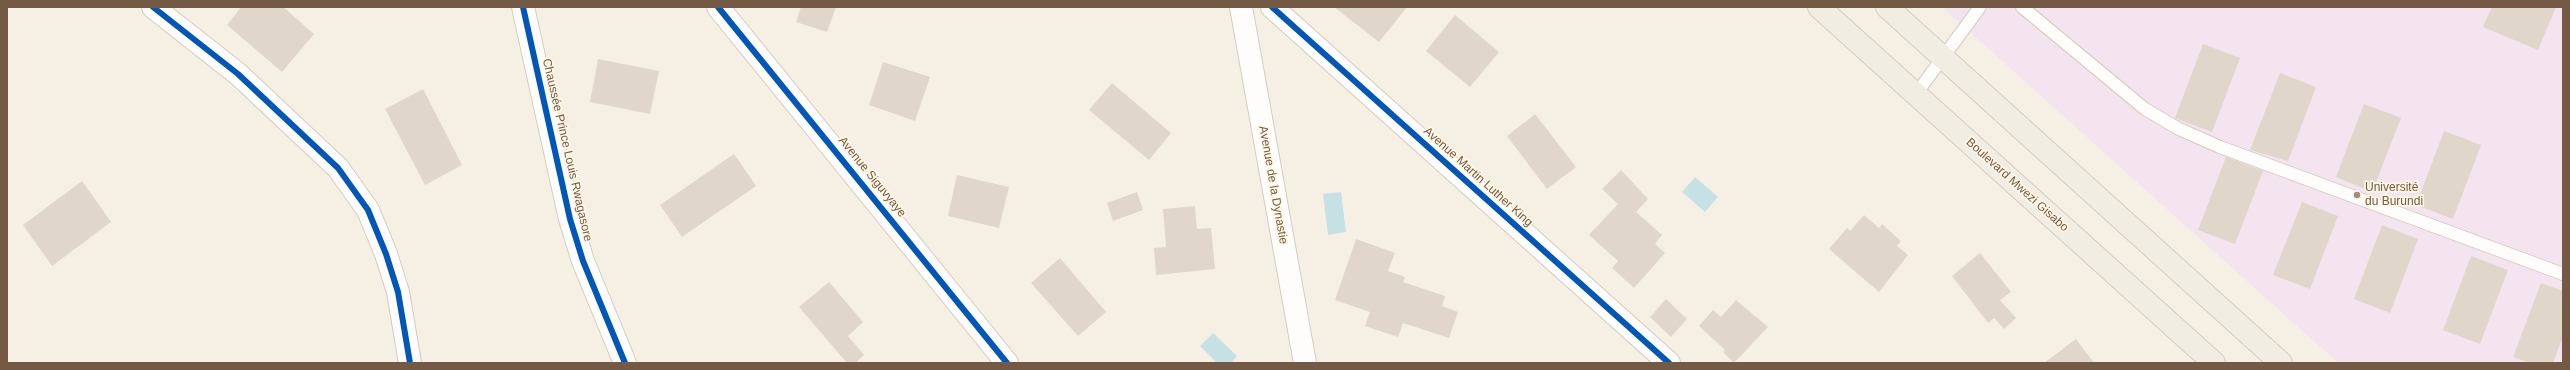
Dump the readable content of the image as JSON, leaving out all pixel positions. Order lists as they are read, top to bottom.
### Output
{
  "streets": {
    "main road": ["Boulevard Mwezi Gisabo"],
    "street": [
      "Chaussée Prince Louis Rwagasore",
      "Avenue Siguvyaye",
      "Avenue Martin Luther King",
      "Avenue de la Dynastie"
    ]
  },
  "places": ["Université du Burundi"]
}
